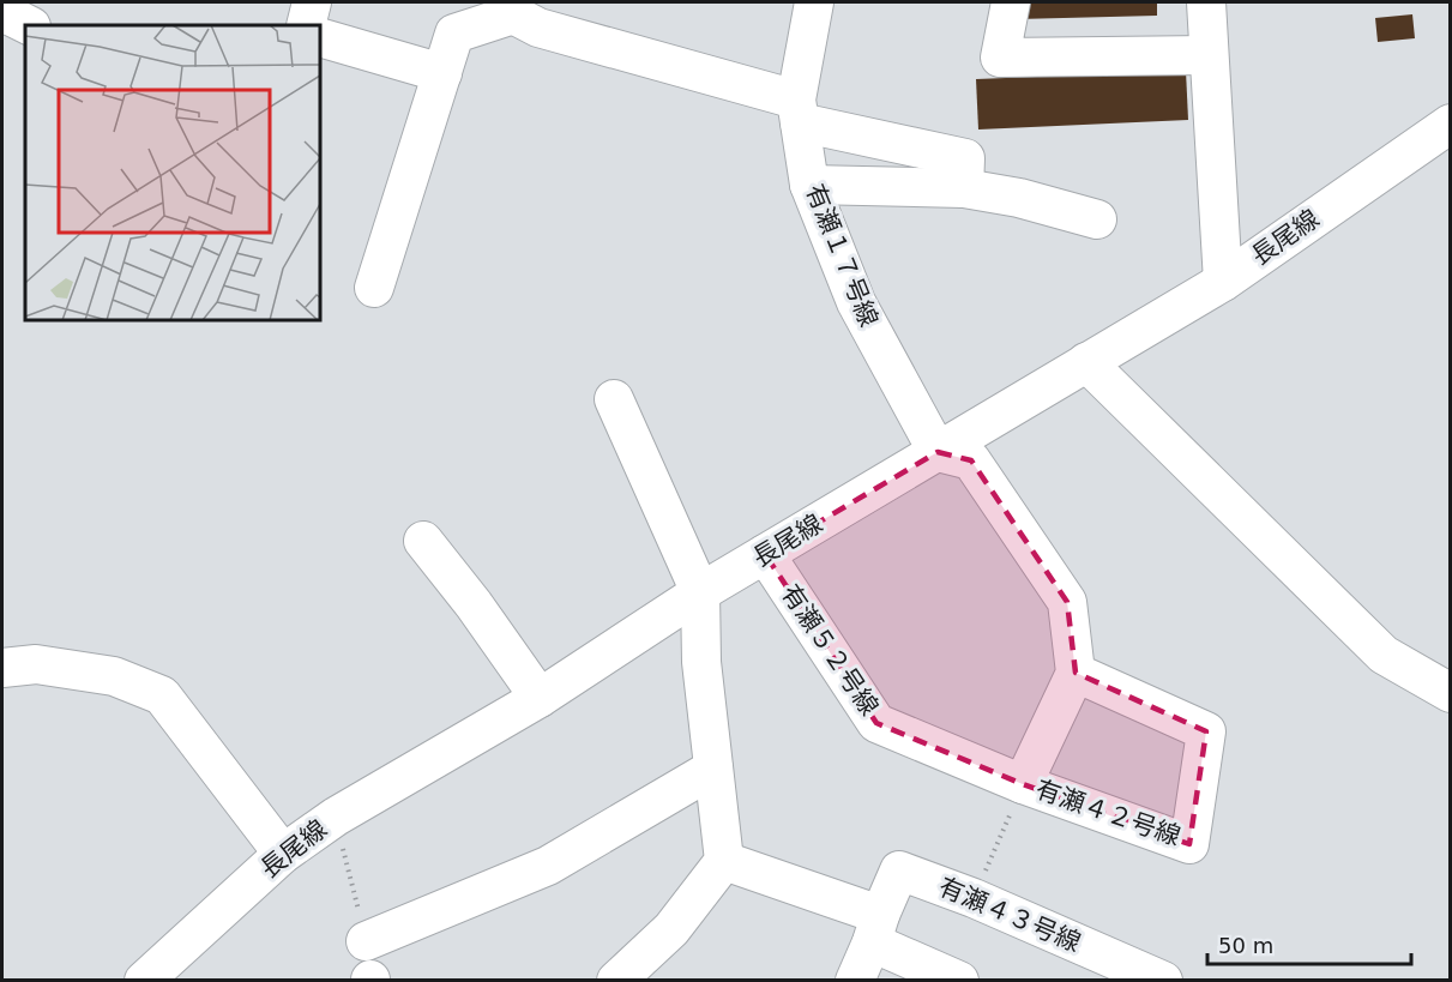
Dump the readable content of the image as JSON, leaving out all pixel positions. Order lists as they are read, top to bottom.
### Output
{
  "streets": {
    "street": [
      "長尾線",
      "有瀬１７号線",
      "有瀬５２号線",
      "有瀬４２号線",
      "有瀬４３号線"
    ]
  },
  "crossings": [
    ["長尾線", "有瀬１７号線"],
    ["長尾線", "有瀬５２号線"],
    ["有瀬５２号線", "有瀬４２号線"]
  ],
  "scale_bar": "50 m"
}
